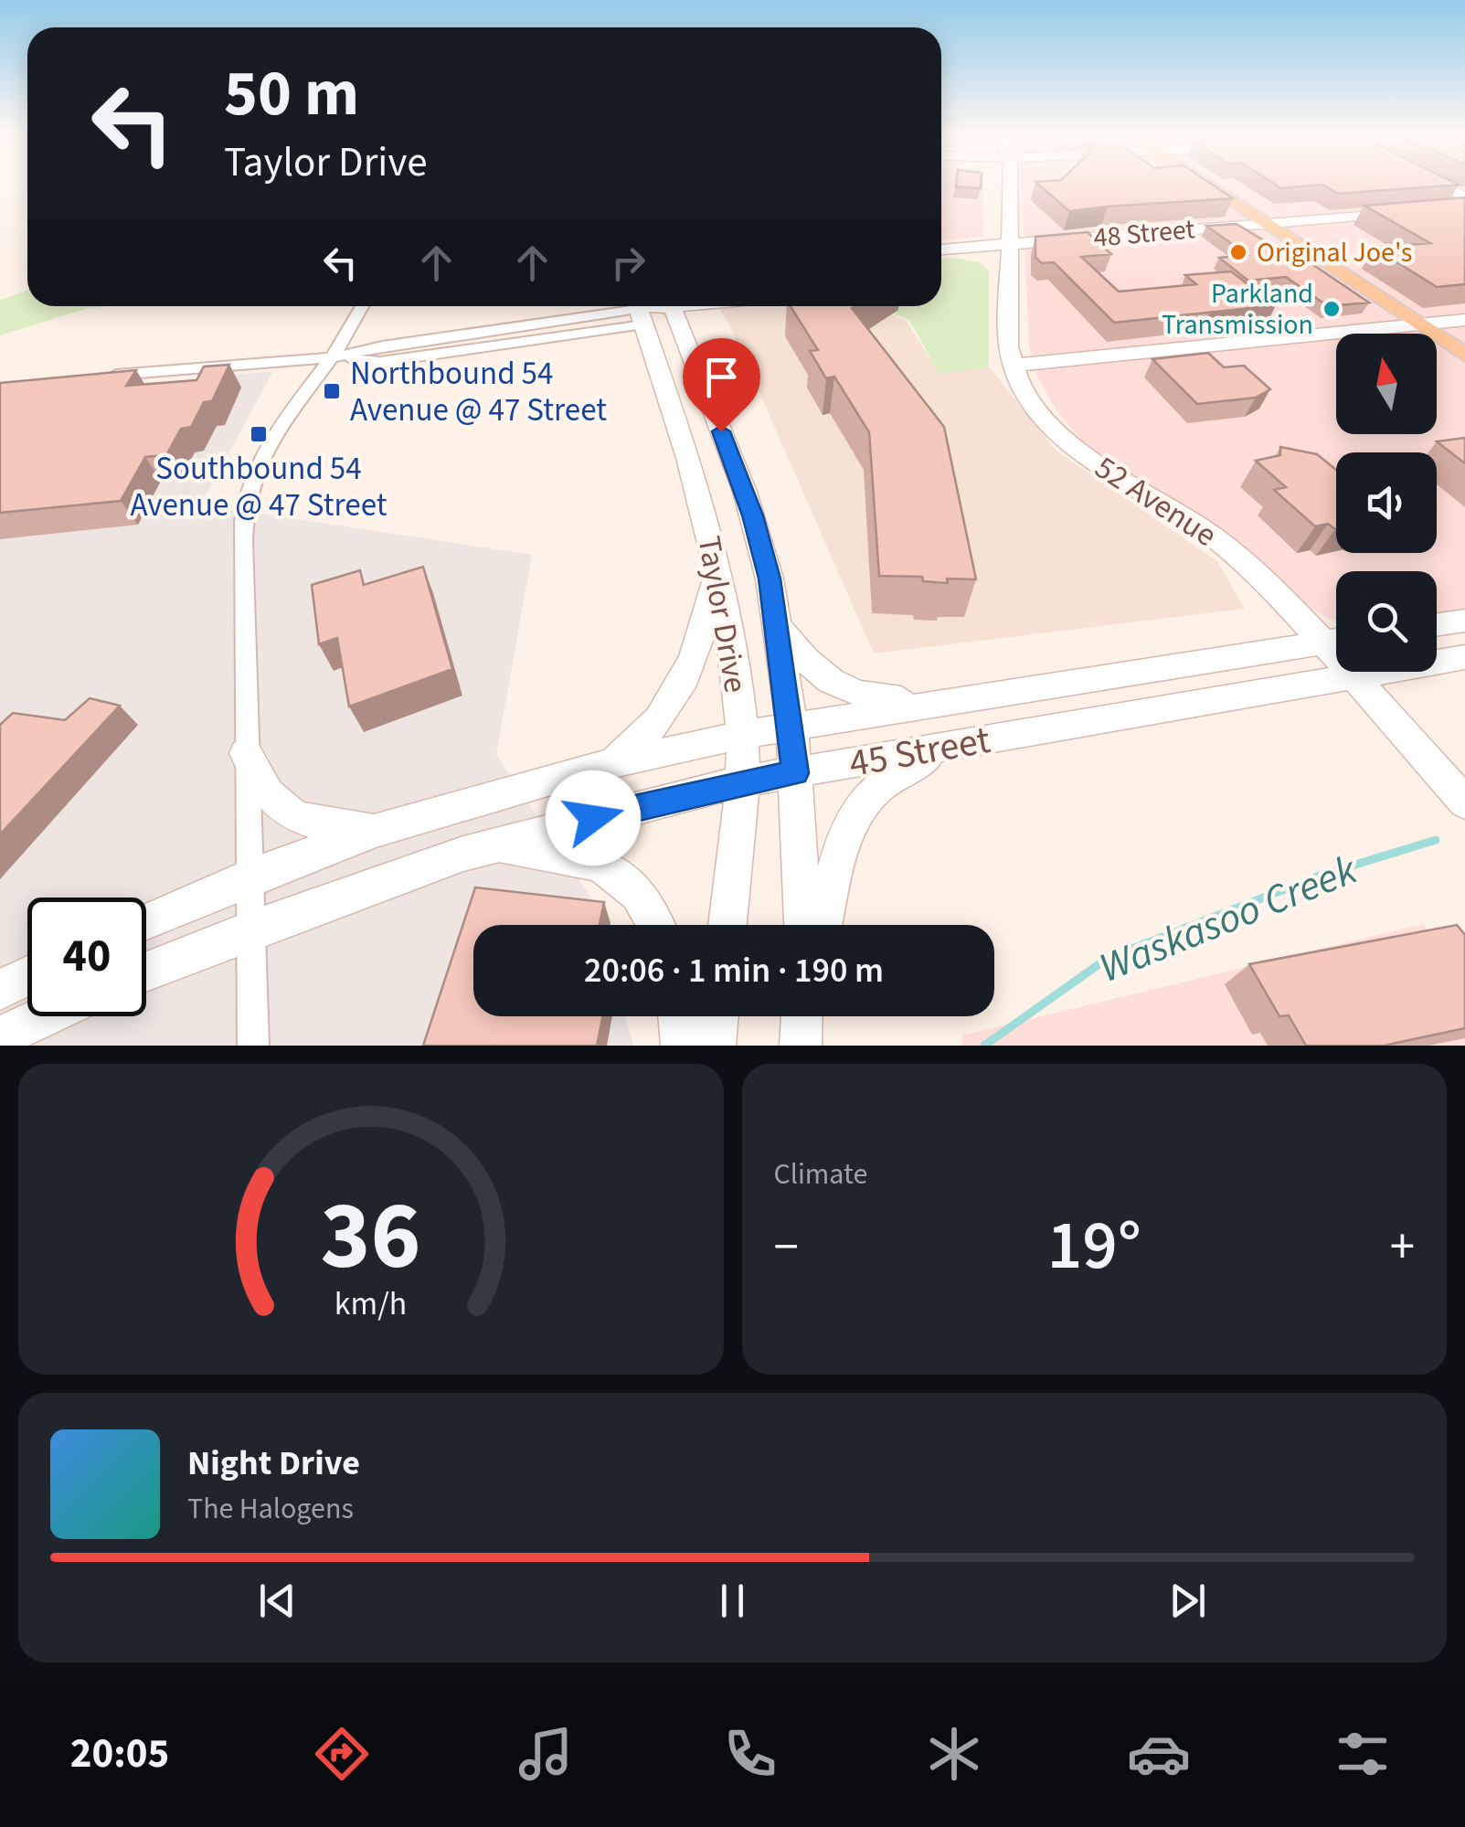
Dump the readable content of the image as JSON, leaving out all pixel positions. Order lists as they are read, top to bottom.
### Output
{
  "streets": {
    "street": [
      "48 Street",
      "52 Avenue",
      "Taylor Drive",
      "45 Street"
    ]
  },
  "crossings": [
    ["48 Street", "52 Avenue"],
    ["52 Avenue", "45 Street"],
    ["Taylor Drive", "45 Street"]
  ],
  "water": ["Waskasoo Creek"],
  "places": {
    "other": ["Original Joe's", "Parkland Transmission"],
    "transit": ["Northbound 54 Avenue @ 47 Street", "Southbound 54 Avenue @ 47 Street"]
  },
  "north": "top",
  "page": {
    "turn": ["50 m", "Taylor Drive"],
    "limit": "40",
    "trip": "20:06 · 1 min · 190 m",
    "tile": "Climate",
    "heat": ["−", "19°", "+"],
    "song": ["Night Drive", "The Halogens"],
    "tabs": "20:05",
    "gauge": ["36", "km/h"]
  }
}
